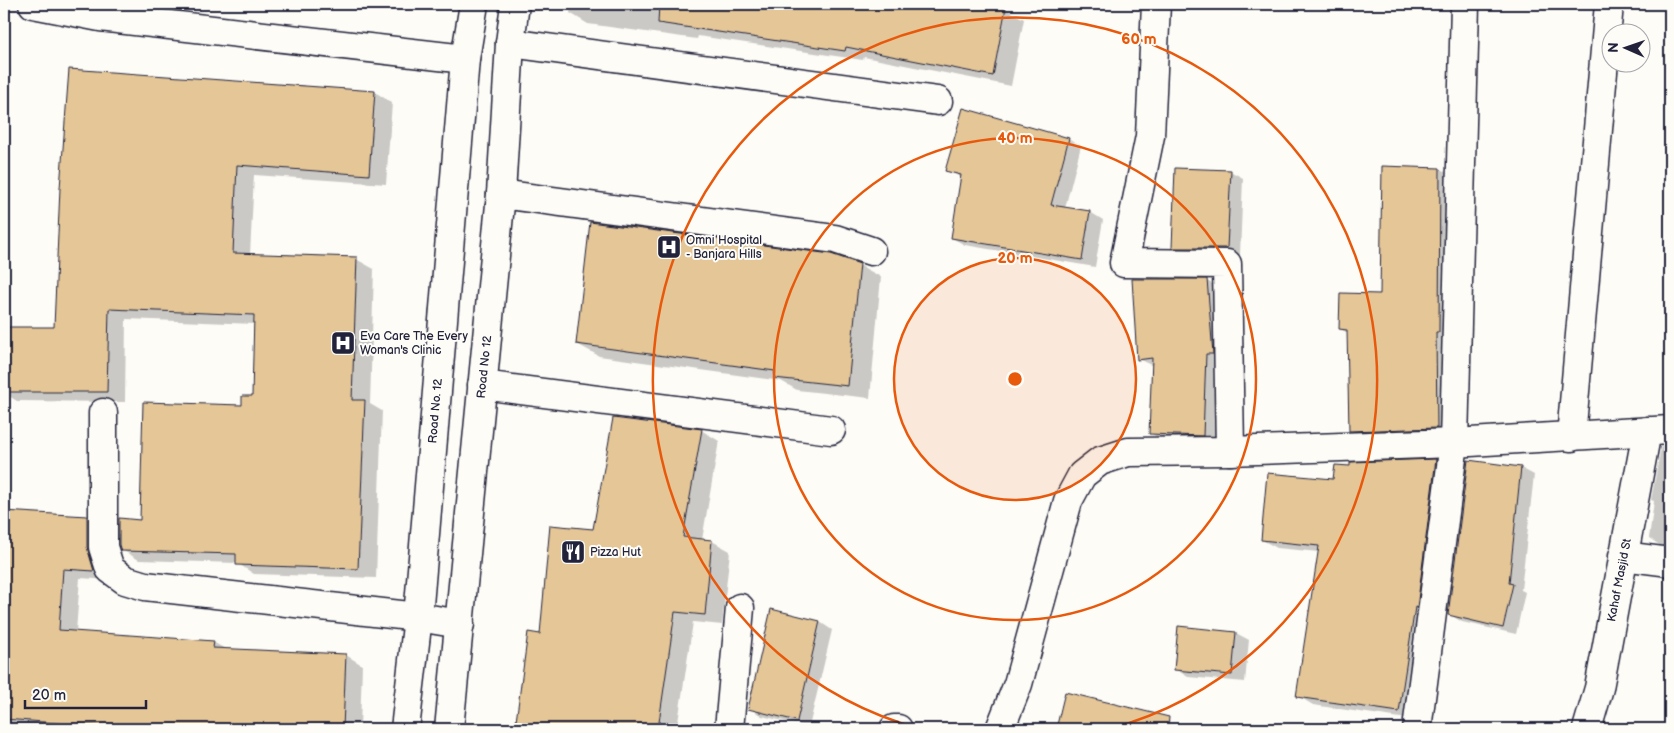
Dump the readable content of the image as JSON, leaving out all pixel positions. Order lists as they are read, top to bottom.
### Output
{
  "streets": {
    "street": ["Road No 12", "Road No. 12", "Kahaf Masjid St"]
  },
  "places": {
    "hospital": ["Omni Hospital - Banjara Hills", "Eva Care The Every Woman's Clinic"],
    "restaurant": ["Pizza Hut"]
  },
  "scale_bar": "20 m",
  "north": "left",
  "rings": ["60 m", "40 m", "20 m"]
}
